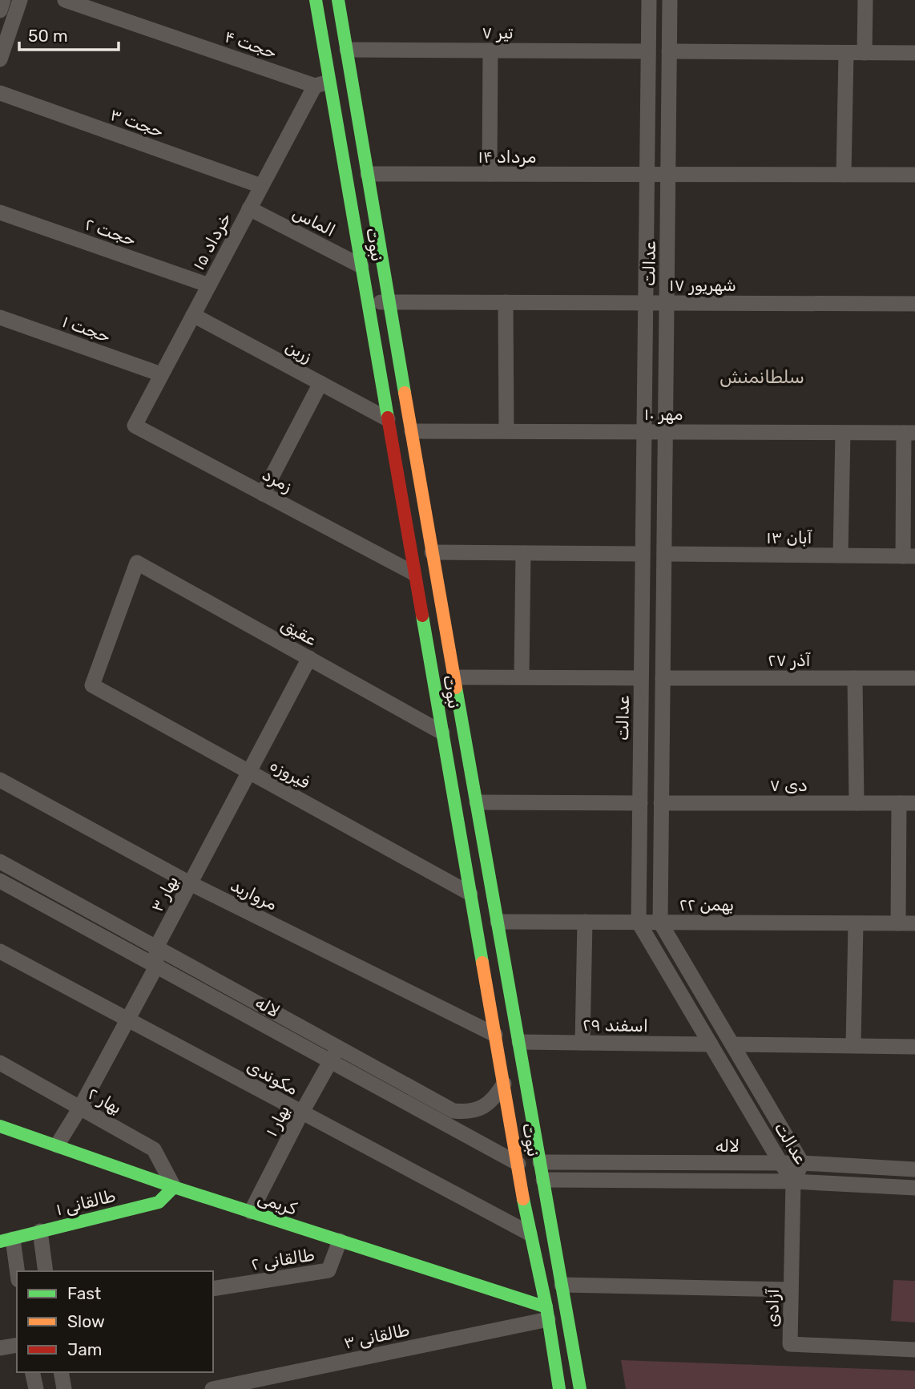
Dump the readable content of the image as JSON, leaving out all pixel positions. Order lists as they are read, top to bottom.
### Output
{
  "streets": {
    "street": [
      "۷ تیر",
      "حجت ۴",
      "حجت ۳",
      "۱۴ مرداد",
      "الماس",
      "حجت ۲",
      "۱۵ خرداد",
      "نبوت",
      "عدالت",
      "۱۷ شهریور",
      "حجت ۱",
      "زرین",
      "۱۰ مهر",
      "زمرد",
      "۱۳ آبان",
      "عقیق",
      "۲۷ آذر",
      "فیروزه",
      "۷ دی",
      "بهار ۳",
      "مروارید",
      "۲۲ بهمن",
      "لاله",
      "۲۹ اسفند",
      "مکوندی",
      "بهار ۲",
      "بهار ۱",
      "طالقانی ۱",
      "کریمی",
      "طالقانی ۲",
      "آزادی",
      "طالقانی ۳"
    ]
  },
  "crossings": [
    ["۷ تیر", "نبوت"],
    ["۷ تیر", "عدالت"],
    ["حجت ۴", "۱۵ خرداد"],
    ["حجت ۴", "نبوت"],
    ["حجت ۳", "۱۵ خرداد"],
    ["۱۴ مرداد", "نبوت"],
    ["۱۴ مرداد", "عدالت"],
    ["الماس", "۱۵ خرداد"],
    ["الماس", "نبوت"],
    ["حجت ۲", "۱۵ خرداد"],
    ["۱۵ خرداد", "نبوت"],
    ["۱۵ خرداد", "حجت ۱"],
    ["۱۵ خرداد", "زرین"],
    ["۱۵ خرداد", "زمرد"],
    ["نبوت", "۱۷ شهریور"],
    ["نبوت", "زرین"],
    ["نبوت", "۱۰ مهر"],
    ["نبوت", "زمرد"],
    ["نبوت", "عقیق"],
    ["نبوت", "فیروزه"],
    ["نبوت", "مروارید"],
    ["نبوت", "۲۲ بهمن"],
    ["نبوت", "لاله"],
    ["نبوت", "۲۹ اسفند"],
    ["نبوت", "مکوندی"],
    ["نبوت", "کریمی"],
    ["نبوت", "طالقانی ۳"],
    ["عدالت", "۱۷ شهریور"],
    ["عدالت", "۱۰ مهر"],
    ["عدالت", "۱۳ آبان"],
    ["عدالت", "۲۷ آذر"],
    ["عدالت", "۷ دی"],
    ["عدالت", "۲۲ بهمن"],
    ["عدالت", "لاله"],
    ["عدالت", "۲۹ اسفند"],
    ["عدالت", "آزادی"],
    ["عقیق", "فیروزه"],
    ["عقیق", "بهار ۳"],
    ["فیروزه", "بهار ۳"],
    ["بهار ۳", "مروارید"],
    ["بهار ۳", "لاله"],
    ["بهار ۳", "مکوندی"],
    ["بهار ۳", "بهار ۲"],
    ["بهار ۳", "کریمی"],
    ["لاله", "بهار ۱"],
    ["مکوندی", "بهار ۱"],
    ["بهار ۲", "طالقانی ۱"],
    ["بهار ۲", "کریمی"],
    ["بهار ۱", "کریمی"],
    ["طالقانی ۱", "کریمی"],
    ["کریمی", "طالقانی ۲"],
    ["کریمی", "طالقانی ۳"]
  ],
  "districts": ["سلطانمنش"],
  "legend": ["Fast", "Slow", "Jam"],
  "scale_bar": "50 m"
}
